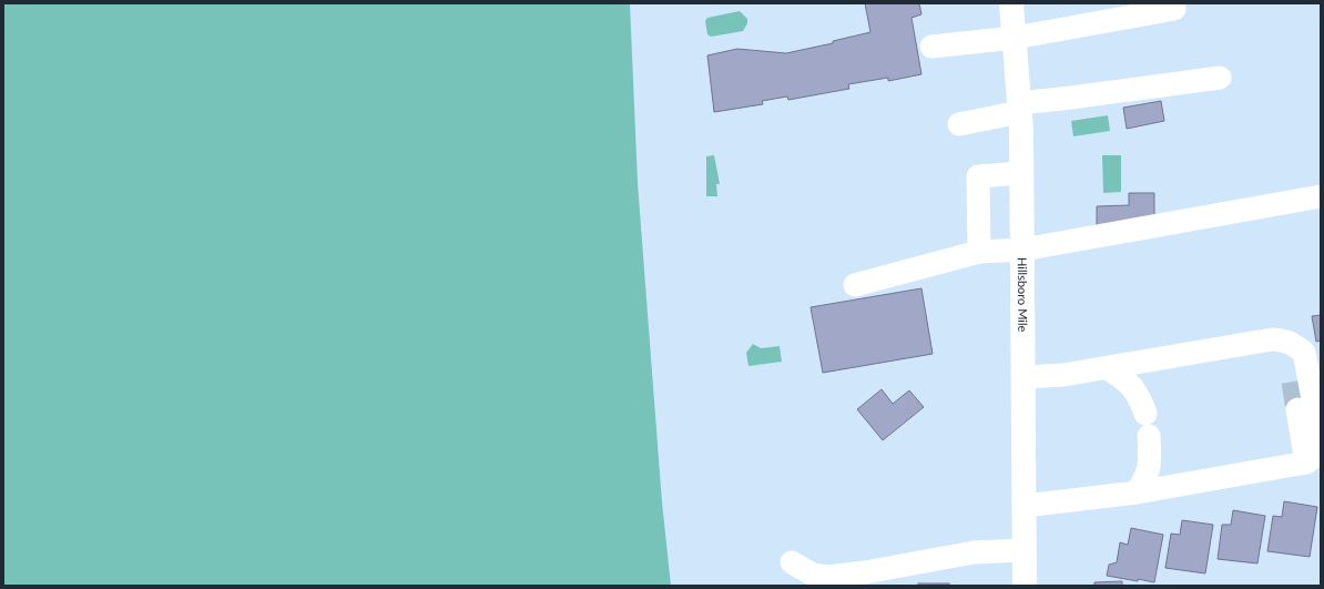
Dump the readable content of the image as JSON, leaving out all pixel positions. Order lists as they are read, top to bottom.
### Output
{
  "streets": {
    "main road": ["Hillsboro Mile"]
  }
}
